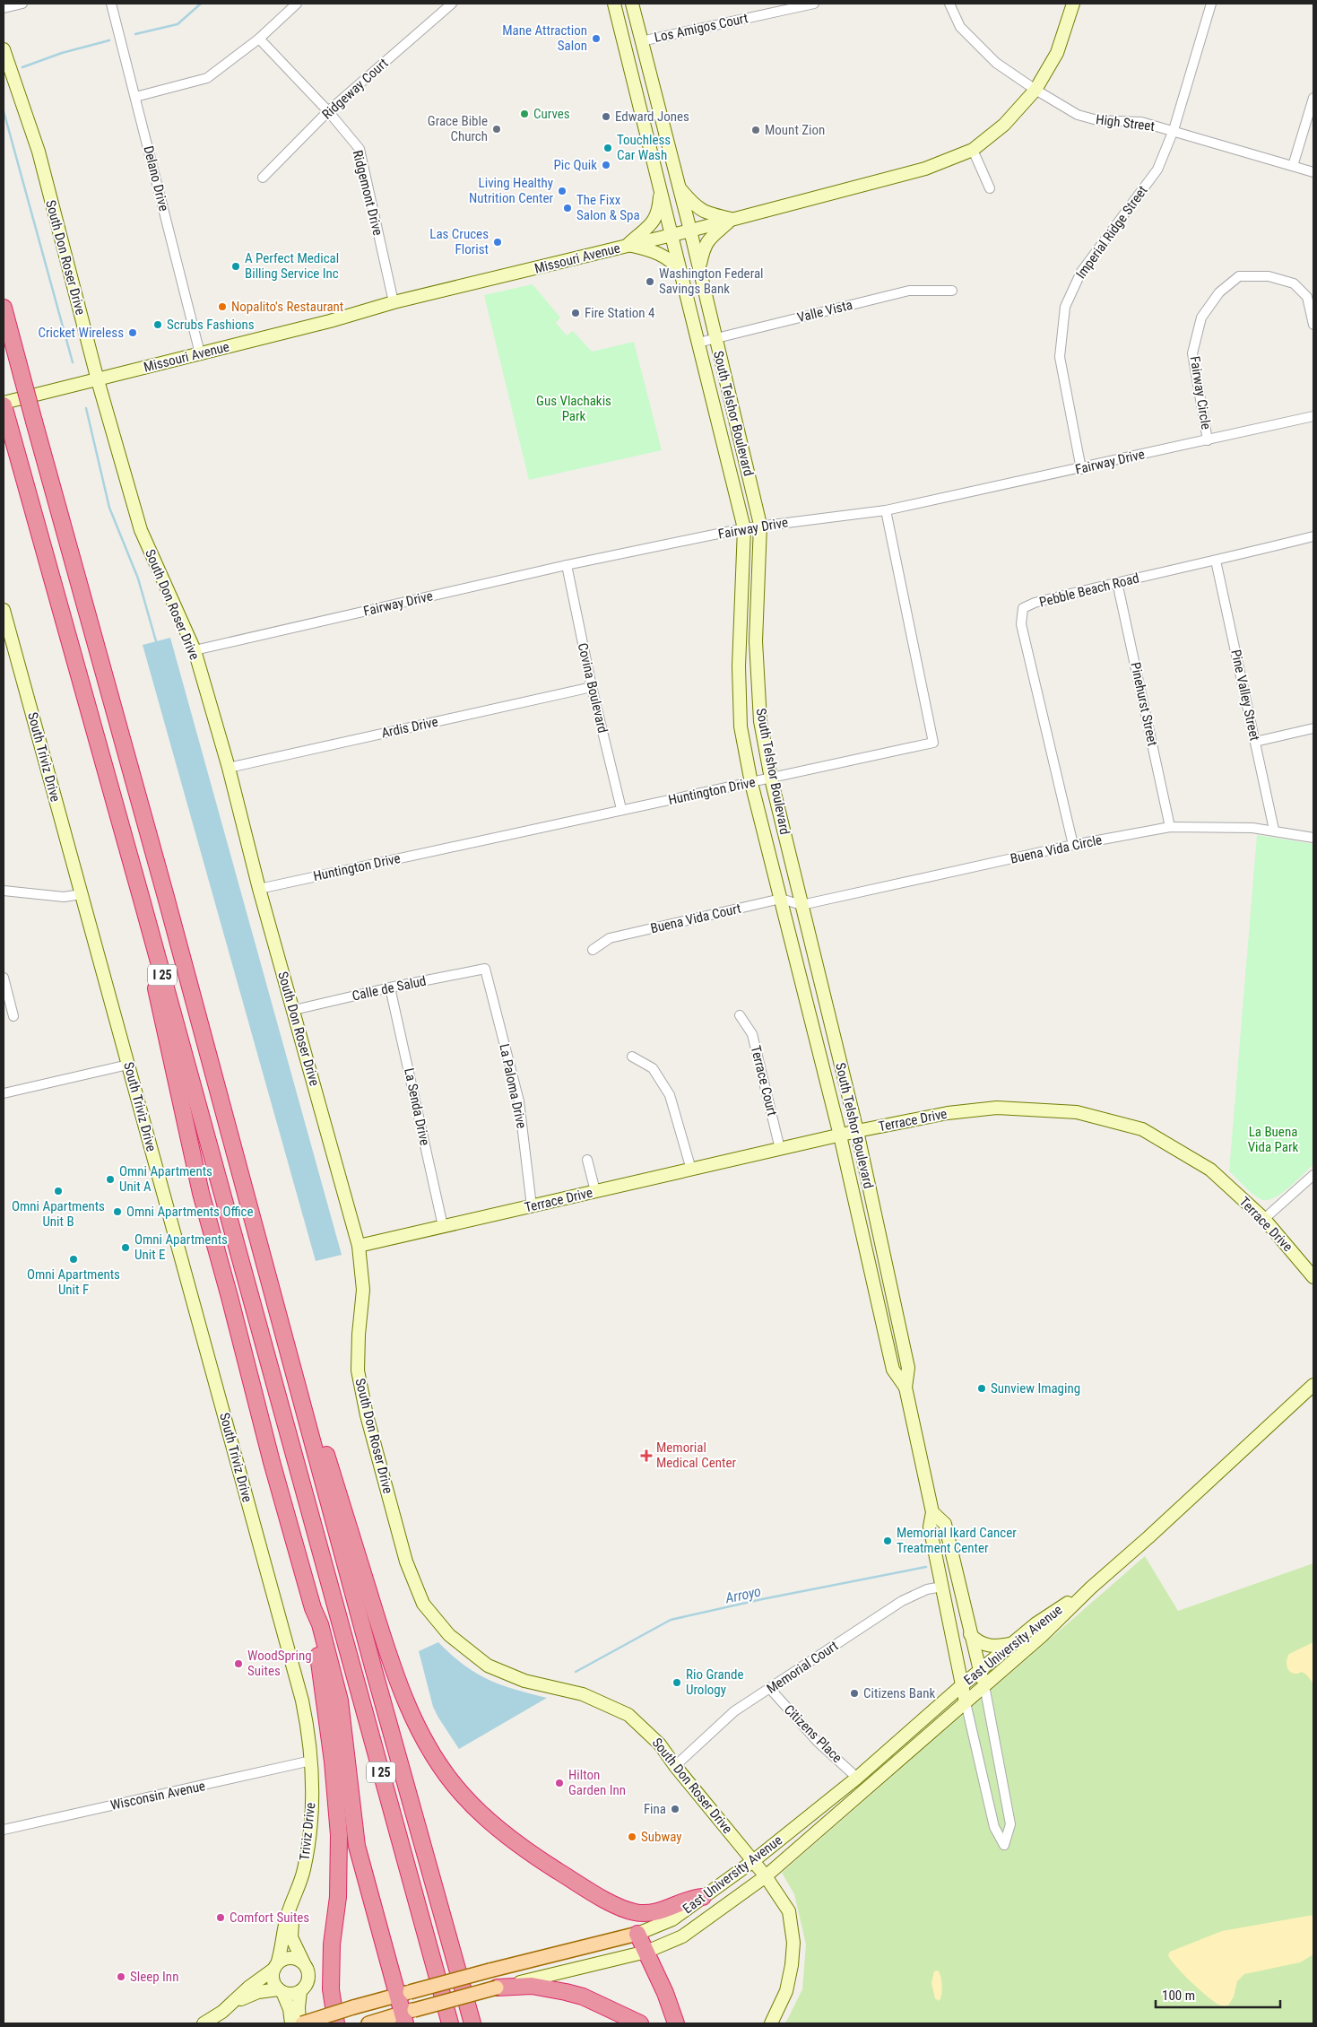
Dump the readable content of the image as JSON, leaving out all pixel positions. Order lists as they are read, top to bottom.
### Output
{
  "streets": {
    "highway": ["I 25"],
    "main road": [
      "South Don Roser Drive",
      "Missouri Avenue",
      "South Telshor Boulevard",
      "South Triviz Drive",
      "Terrace Drive",
      "East University Avenue",
      "Triviz Drive"
    ],
    "street": [
      "Los Amigos Court",
      "Ridgeway Court",
      "High Street",
      "Delano Drive",
      "Ridgemont Drive",
      "Imperial Ridge Street",
      "Valle Vista",
      "Fairway Circle",
      "Fairway Drive",
      "Pebble Beach Road",
      "Covina Boulevard",
      "Pine Valley Street",
      "Pinehurst Street",
      "Ardis Drive",
      "Huntington Drive",
      "Buena Vida Circle",
      "Buena Vida Court",
      "Calle de Salud",
      "Terrace Court",
      "La Paloma Drive",
      "La Senda Drive",
      "Memorial Court",
      "Citizens Place",
      "Wisconsin Avenue"
    ]
  },
  "crossings": [
    ["Los Amigos Court", "South Telshor Boulevard"],
    ["Ridgeway Court", "Ridgemont Drive"],
    ["High Street", "Imperial Ridge Street"],
    ["High Street", "Missouri Avenue"],
    ["Delano Drive", "Missouri Avenue"],
    ["Ridgemont Drive", "Missouri Avenue"],
    ["Imperial Ridge Street", "Fairway Drive"],
    ["South Don Roser Drive", "Missouri Avenue"],
    ["South Don Roser Drive", "Fairway Drive"],
    ["South Don Roser Drive", "Ardis Drive"],
    ["South Don Roser Drive", "Huntington Drive"],
    ["South Don Roser Drive", "Calle de Salud"],
    ["South Don Roser Drive", "Terrace Drive"],
    ["South Don Roser Drive", "East University Avenue"],
    ["South Don Roser Drive", "Memorial Court"],
    ["Missouri Avenue", "South Telshor Boulevard"],
    ["Missouri Avenue", "I 25"],
    ["Valle Vista", "South Telshor Boulevard"],
    ["Fairway Circle", "Fairway Drive"],
    ["South Telshor Boulevard", "Fairway Drive"],
    ["South Telshor Boulevard", "Huntington Drive"],
    ["South Telshor Boulevard", "Buena Vida Circle"],
    ["South Telshor Boulevard", "Buena Vida Court"],
    ["South Telshor Boulevard", "Terrace Drive"],
    ["South Telshor Boulevard", "East University Avenue"],
    ["South Telshor Boulevard", "Memorial Court"],
    ["Fairway Drive", "Covina Boulevard"],
    ["Fairway Drive", "Huntington Drive"],
    ["Pebble Beach Road", "Pine Valley Street"],
    ["Pebble Beach Road", "Pinehurst Street"],
    ["Pebble Beach Road", "Buena Vida Circle"],
    ["Covina Boulevard", "Ardis Drive"],
    ["Covina Boulevard", "Huntington Drive"],
    ["Pine Valley Street", "Buena Vida Circle"],
    ["Pinehurst Street", "Buena Vida Circle"],
    ["South Triviz Drive", "Wisconsin Avenue"],
    ["South Triviz Drive", "Triviz Drive"],
    ["Buena Vida Circle", "Buena Vida Court"],
    ["Calle de Salud", "La Paloma Drive"],
    ["Calle de Salud", "La Senda Drive"],
    ["Terrace Court", "Terrace Drive"],
    ["La Paloma Drive", "Terrace Drive"],
    ["La Senda Drive", "Terrace Drive"],
    ["East University Avenue", "Citizens Place"],
    ["Memorial Court", "Citizens Place"],
    ["Wisconsin Avenue", "Triviz Drive"]
  ],
  "water": ["Arroyo"],
  "parks": ["Gus Vlachakis Park", "La Buena Vida Park"],
  "places": {
    "other": [
      "Mane Attraction Salon",
      "Curves",
      "Edward Jones",
      "Grace Bible Church",
      "Mount Zion",
      "Touchless Car Wash",
      "Pic Quik",
      "Living Healthy Nutrition Center",
      "The Fixx Salon & Spa",
      "Las Cruces Florist",
      "A Perfect Medical Billing Service Inc",
      "Washington Federal Savings Bank",
      "Nopalito's Restaurant",
      "Fire Station 4",
      "Scrubs Fashions",
      "Cricket Wireless",
      "Omni Apartments Unit A",
      "Omni Apartments Unit B",
      "Omni Apartments Office",
      "Omni Apartments Unit E",
      "Omni Apartments Unit F",
      "Sunview Imaging",
      "Memorial Ikard Cancer Treatment Center",
      "WoodSpring Suites",
      "Rio Grande Urology",
      "Citizens Bank",
      "Hilton Garden Inn",
      "Fina",
      "Subway",
      "Comfort Suites",
      "Sleep Inn"
    ],
    "health": ["Memorial Medical Center"]
  },
  "scale_bar": "100 m"
}
